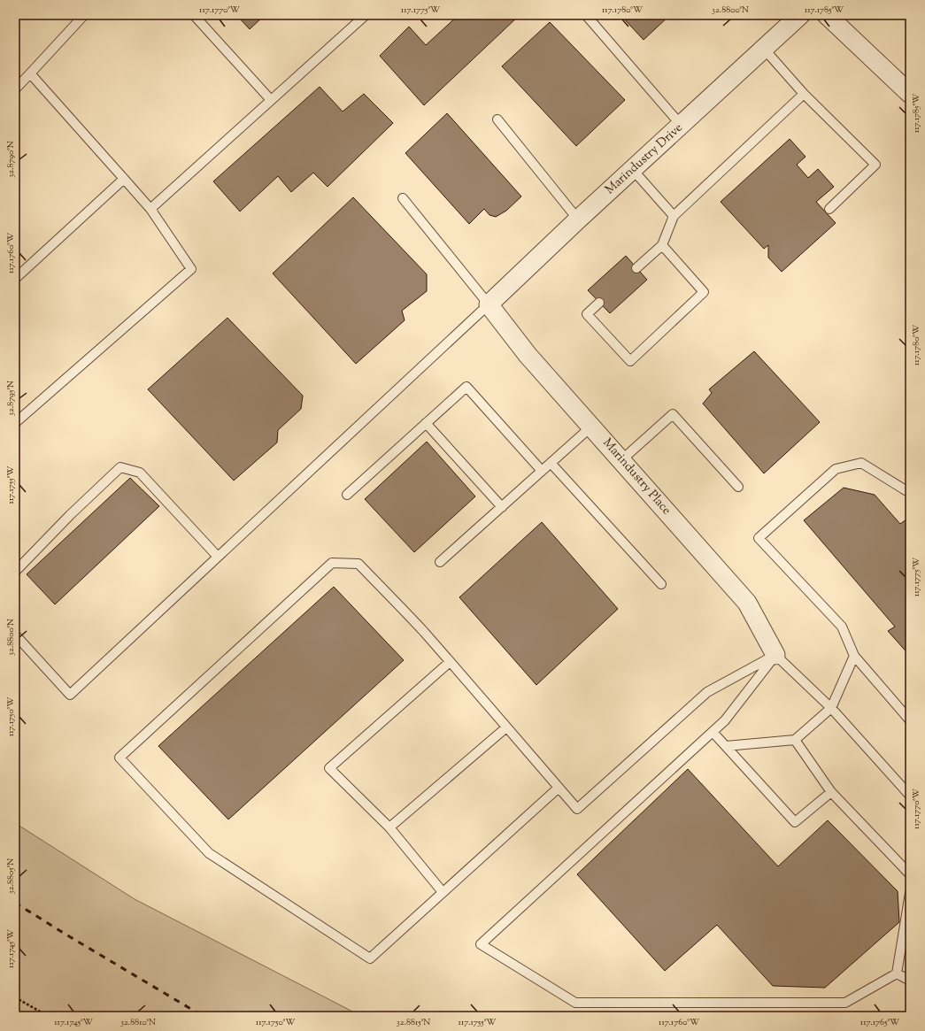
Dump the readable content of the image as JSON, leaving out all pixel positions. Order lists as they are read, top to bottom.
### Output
{
  "streets": {
    "street": ["Marindustry Drive", "Marindustry Place"]
  },
  "crossings": [
    ["Marindustry Drive", "Marindustry Place"]
  ],
  "coordinates": [
    "117.1770°W",
    "117.1775°W",
    "117.1780°W",
    "32.8800°N",
    "117.1785°W",
    "32.8790°N",
    "117.1760°W",
    "32.8795°N",
    "117.1755°W",
    "117.1750°W",
    "32.8805°N",
    "117.1745°W",
    "32.8810°N",
    "32.8815°N",
    "117.1765°W"
  ]
}
